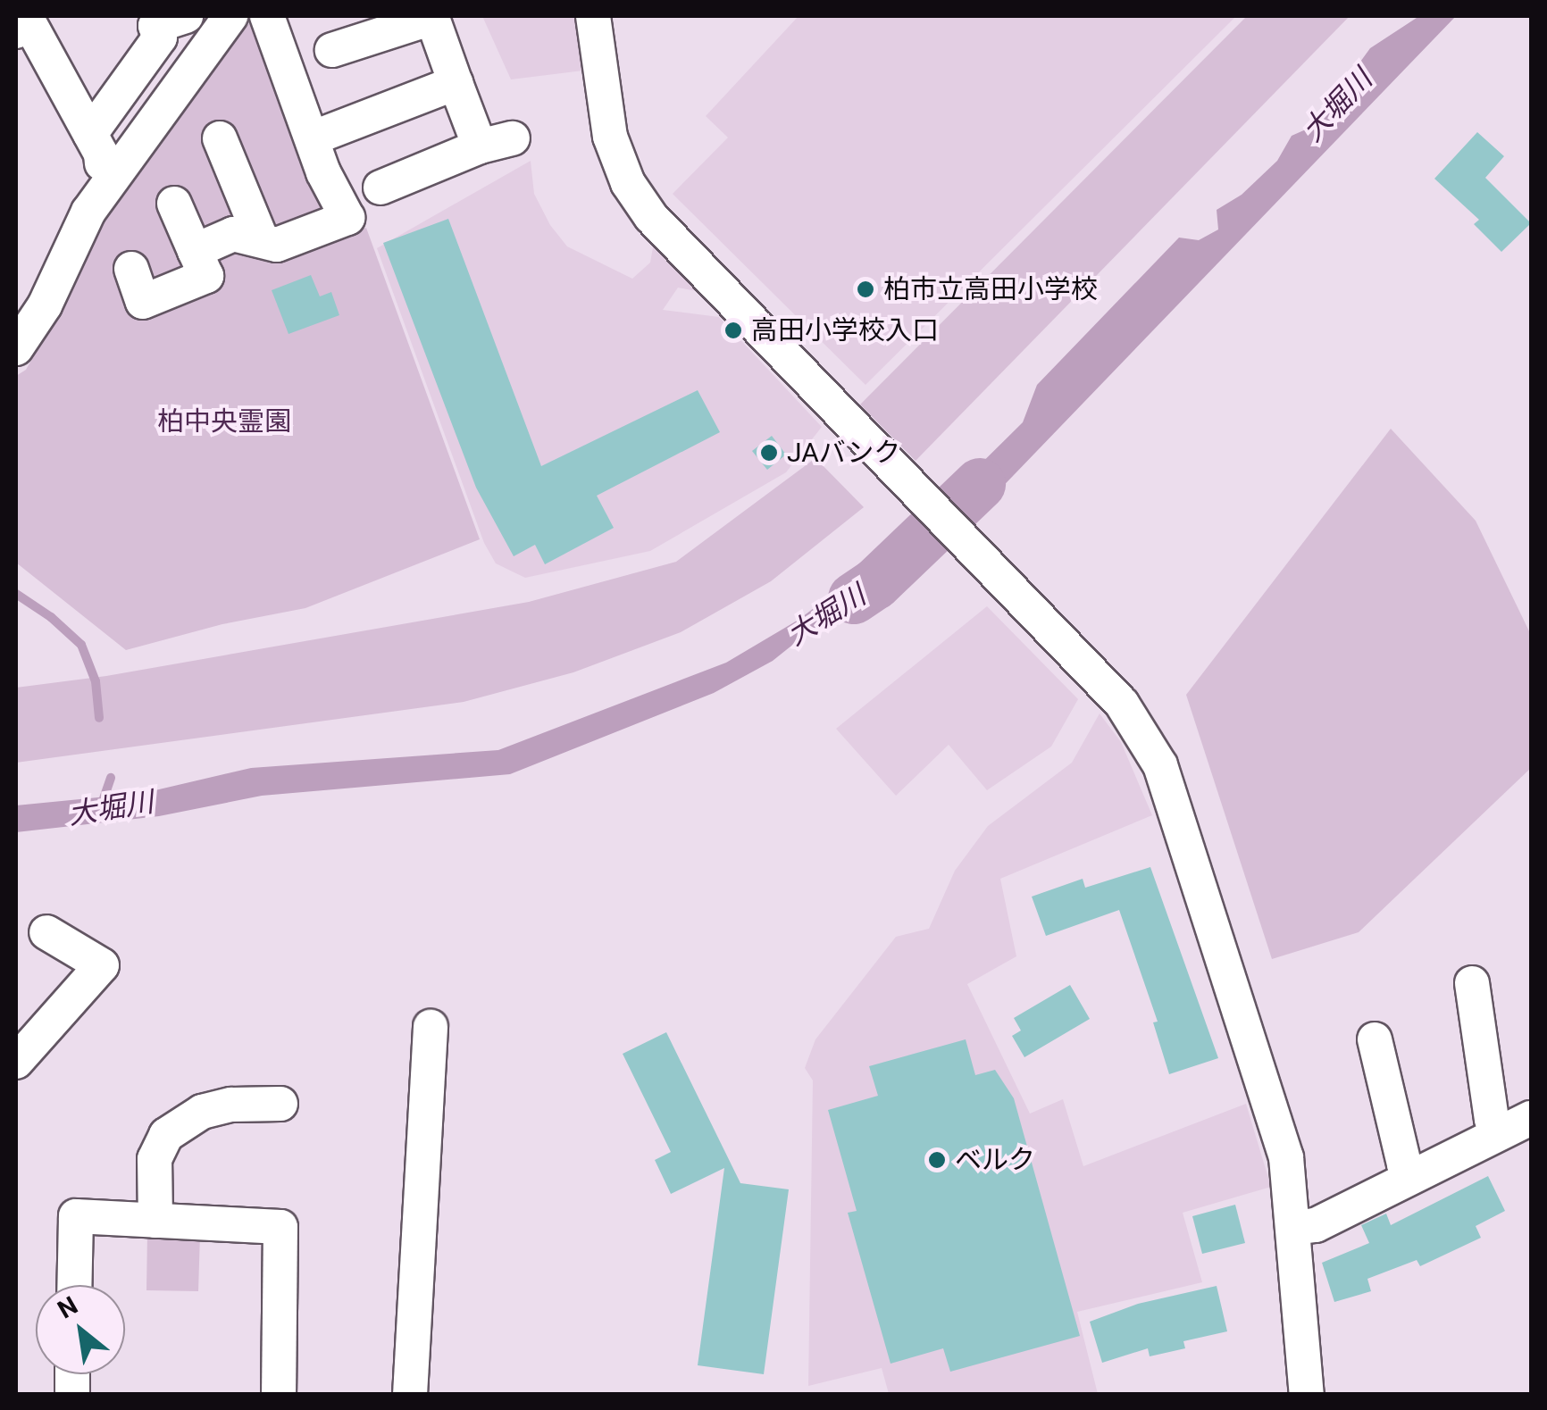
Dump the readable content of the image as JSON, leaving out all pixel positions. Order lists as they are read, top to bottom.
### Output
{
  "water": ["大堀川"],
  "parks": ["柏中央霊園"],
  "places": [
    "柏市立高田小学校",
    "高田小学校入口",
    "JAバンク",
    "ベルク"
  ],
  "north": "top left"
}
